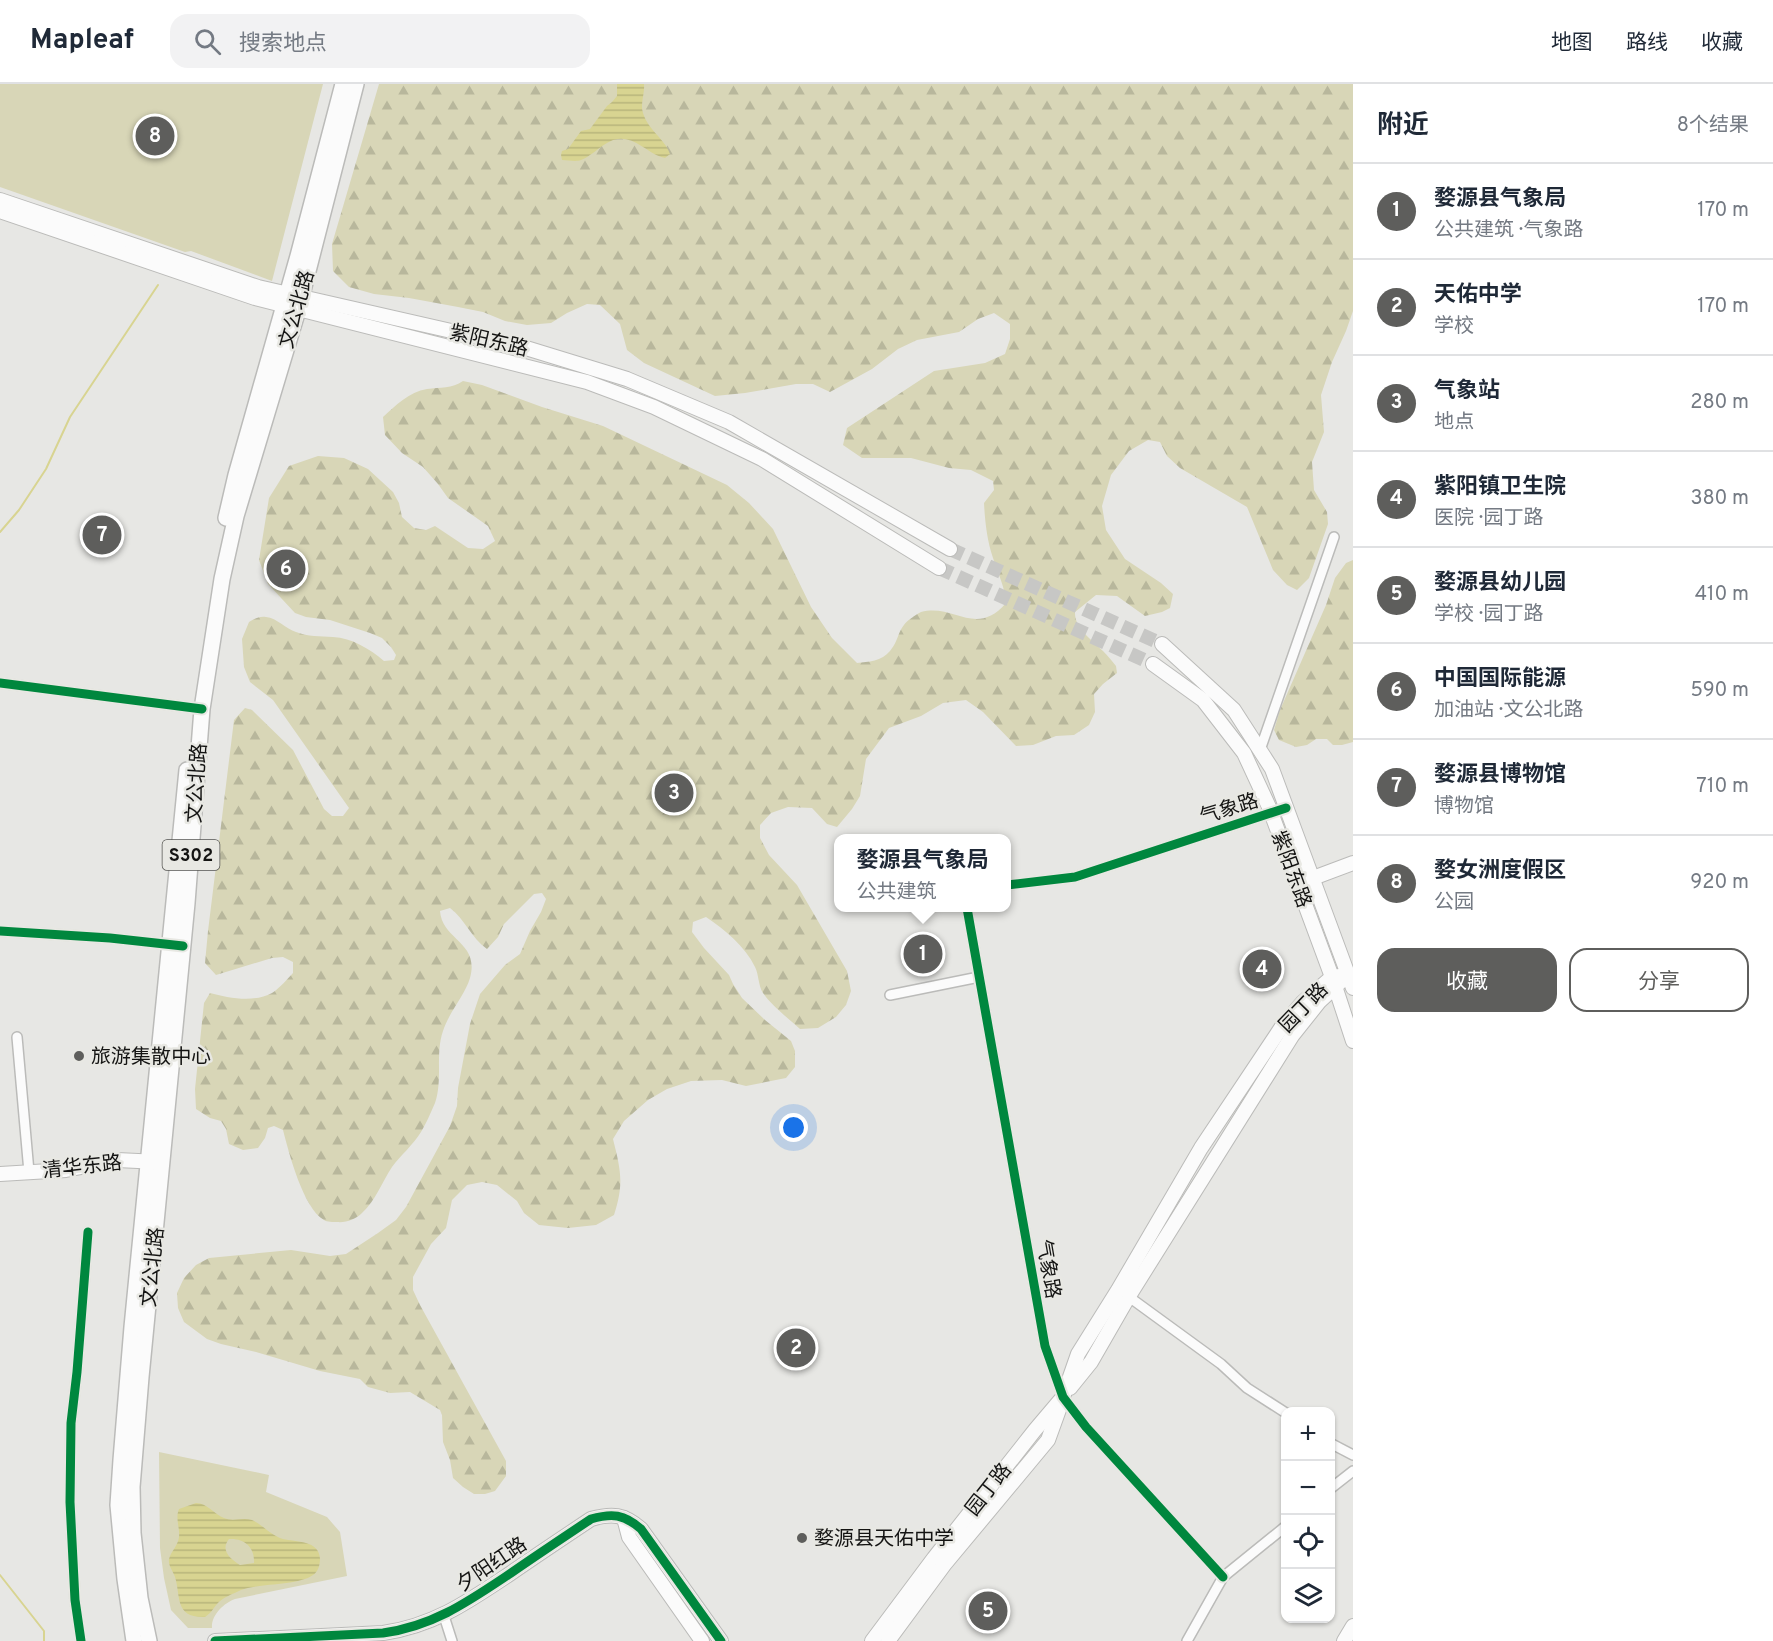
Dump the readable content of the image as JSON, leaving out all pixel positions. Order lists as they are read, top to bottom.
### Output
{
  "streets": {
    "main road": [
      "文公北路",
      "紫阳东路",
      "S302",
      "园丁路",
      "清华东路",
      "夕阳红路"
    ],
    "street": ["气象路"]
  },
  "crossings": [
    ["文公北路", "紫阳东路"],
    ["文公北路", "清华东路"],
    ["紫阳东路", "气象路"],
    ["紫阳东路", "园丁路"],
    ["气象路", "园丁路"]
  ],
  "places": ["旅游集散中心", "婺源县天佑中学"],
  "page": {
    "header": "Mapleaf",
    "search": "搜索地点",
    "nav": ["地图", "路线", "收藏"],
    "heading": ["附近", "8个结果"],
    "pins": [
      "8",
      "7",
      "6",
      "3",
      "1",
      "4",
      "2",
      "5"
    ],
    "list": [
      {
        "mark": "1",
        "name": "婺源县气象局",
        "note": "公共建筑 · 气象路",
        "value": "170 m"
      },
      {
        "mark": "2",
        "name": "天佑中学",
        "note": "学校",
        "value": "170 m"
      },
      {
        "mark": "3",
        "name": "气象站",
        "note": "地点",
        "value": "280 m"
      },
      {
        "mark": "4",
        "name": "紫阳镇卫生院",
        "note": "医院 · 园丁路",
        "value": "380 m"
      },
      {
        "mark": "5",
        "name": "婺源县幼儿园",
        "note": "学校 · 园丁路",
        "value": "410 m"
      },
      {
        "mark": "6",
        "name": "中国国际能源",
        "note": "加油站 · 文公北路",
        "value": "590 m"
      },
      {
        "mark": "7",
        "name": "婺源县博物馆",
        "note": "博物馆",
        "value": "710 m"
      },
      {
        "mark": "8",
        "name": "婺女洲度假区",
        "note": "公园",
        "value": "920 m"
      }
    ],
    "popup": ["婺源县气象局", "公共建筑"],
    "buttons": ["收藏", "分享"],
    "map_buttons": ["+", "−"]
  }
}
